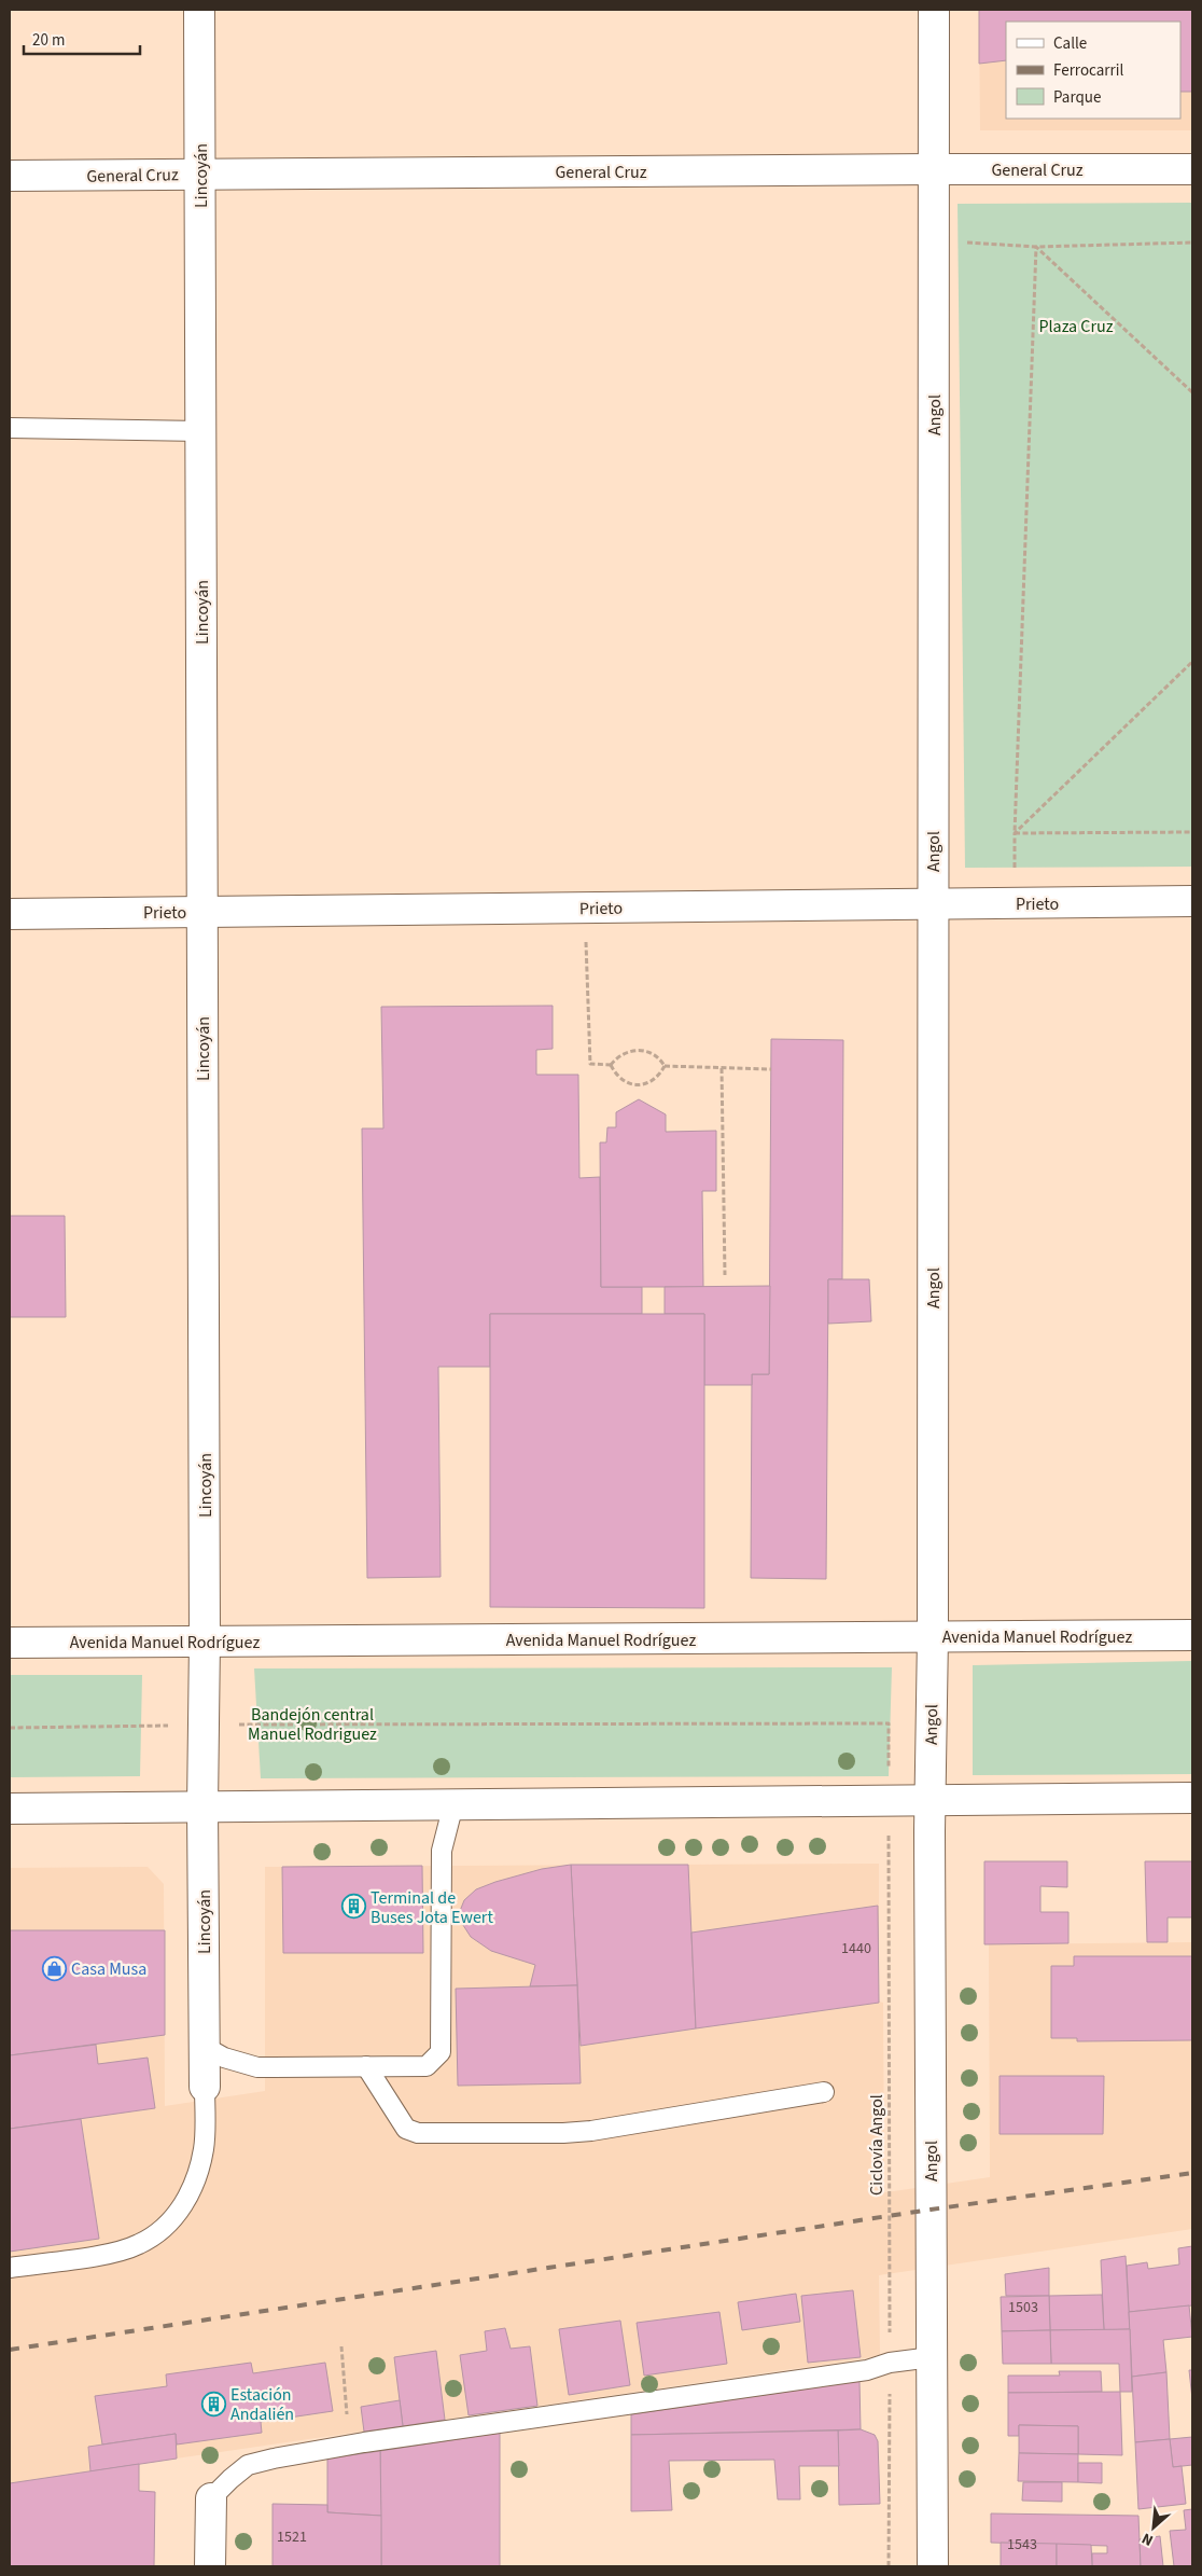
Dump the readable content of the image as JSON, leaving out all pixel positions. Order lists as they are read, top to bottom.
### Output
{
  "streets": {
    "street": [
      "General Cruz",
      "Lincoyán",
      "Angol",
      "Prieto",
      "Avenida Manuel Rodríguez"
    ],
    "path": ["Ciclovía Angol"]
  },
  "crossings": [
    ["General Cruz", "Lincoyán"],
    ["General Cruz", "Angol"],
    ["Lincoyán", "Prieto"],
    ["Lincoyán", "Avenida Manuel Rodríguez"],
    ["Angol", "Prieto"],
    ["Angol", "Avenida Manuel Rodríguez"]
  ],
  "parks": ["Plaza Cruz", "Bandejón central Manuel Rodriguez"],
  "places": {
    "building": ["Terminal de Buses Jota Ewert", "Estación Andalién"],
    "shop": ["Casa Musa"]
  },
  "house_numbers": [
    "1440",
    "1503",
    "1521",
    "1543"
  ],
  "legend": ["Calle", "Ferrocarril", "Parque"],
  "scale_bar": "20 m",
  "north": "bottom left"
}
